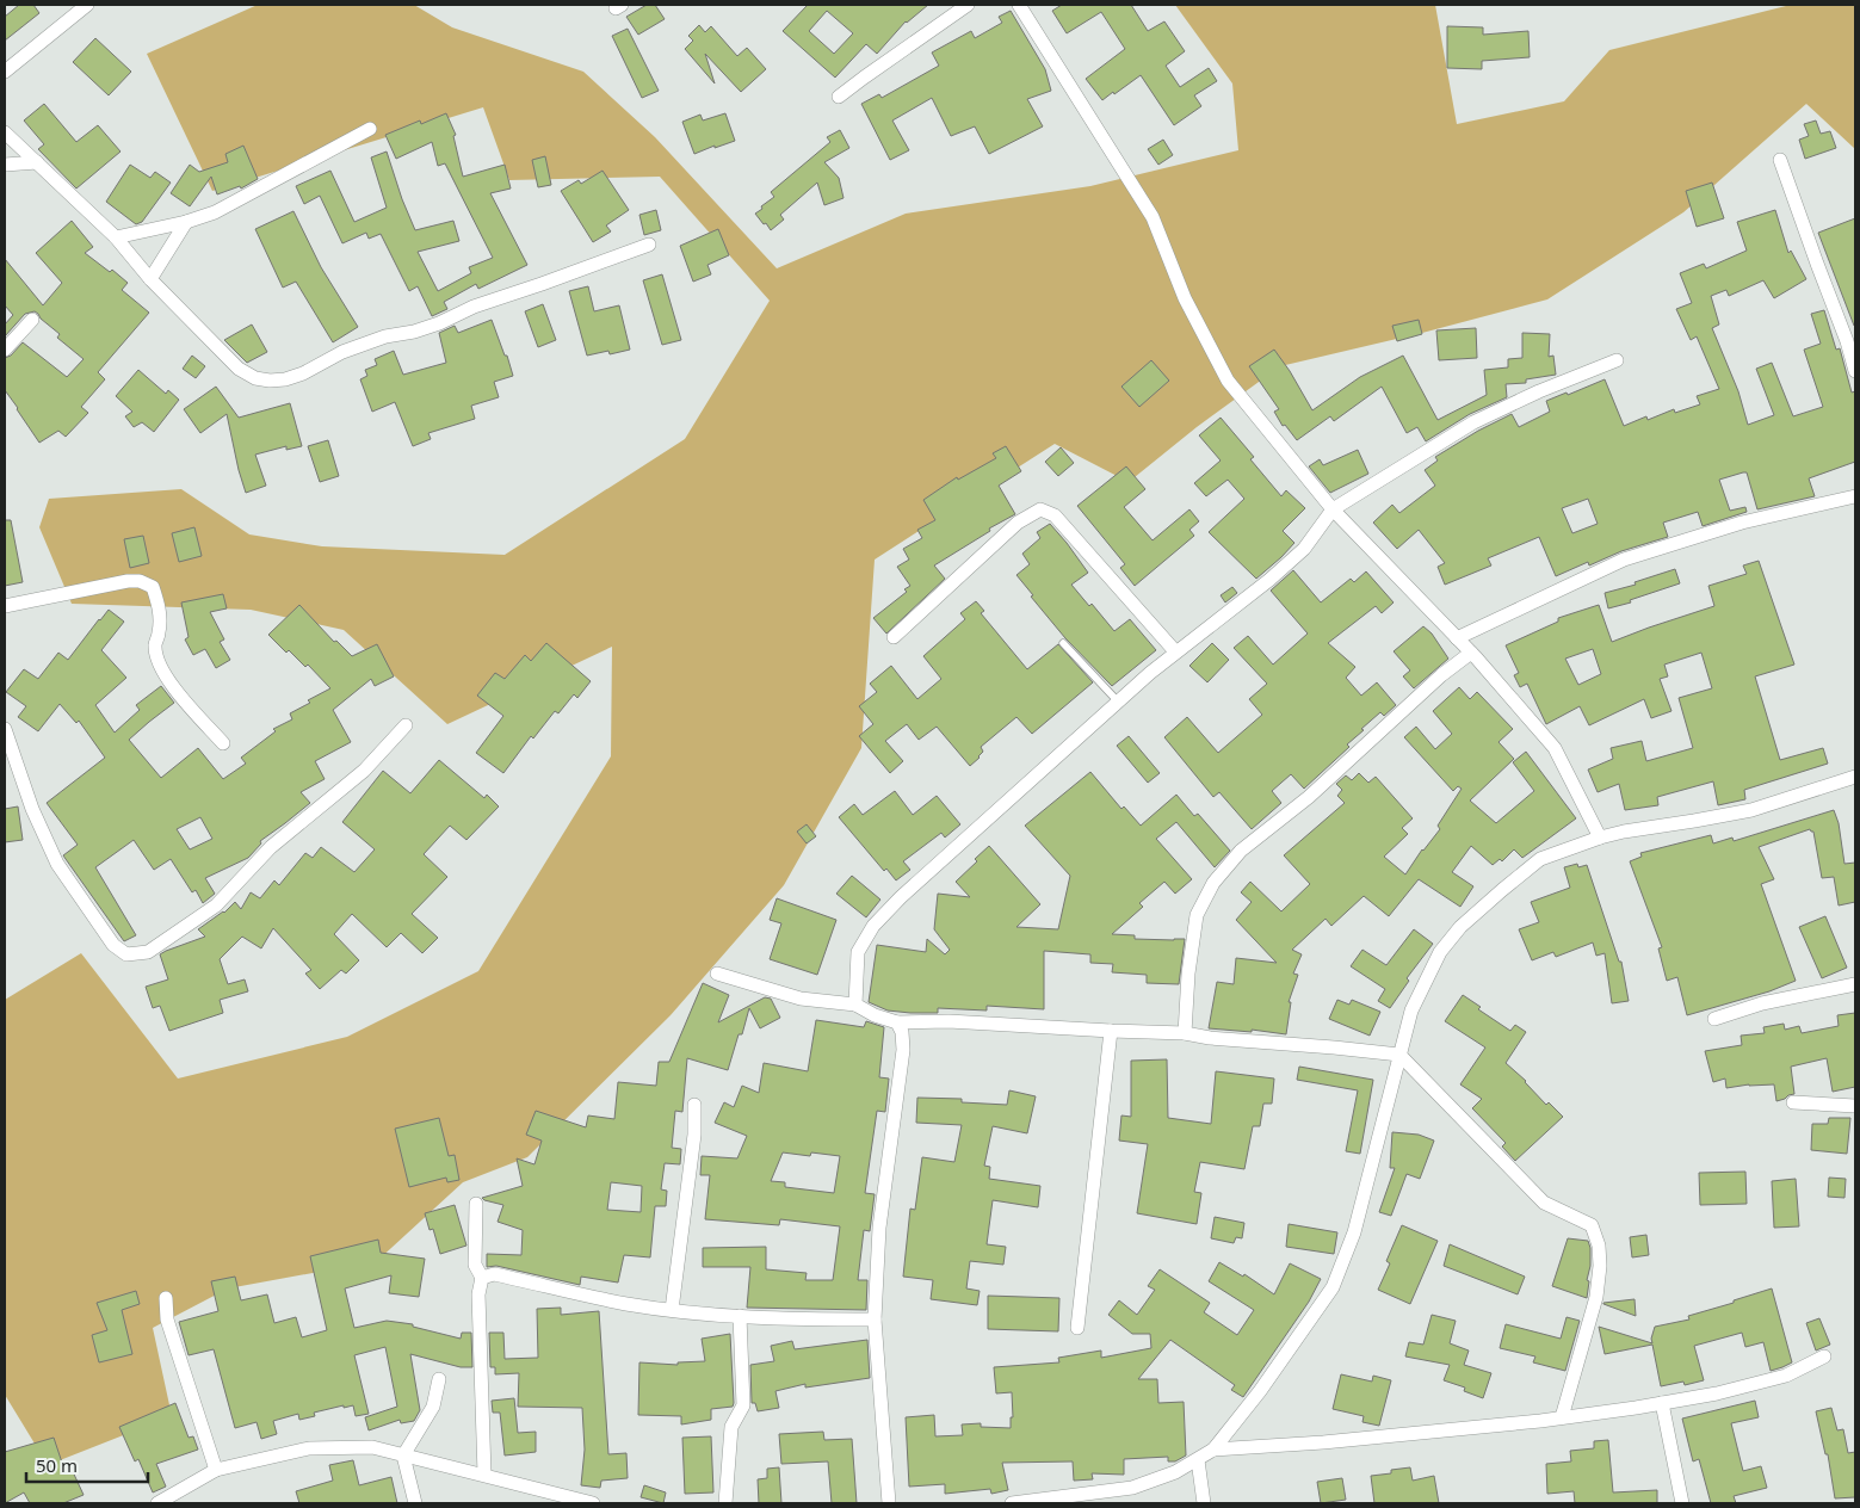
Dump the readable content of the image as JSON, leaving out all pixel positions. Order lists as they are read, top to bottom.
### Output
{
  "scale_bar": "50 m"
}
